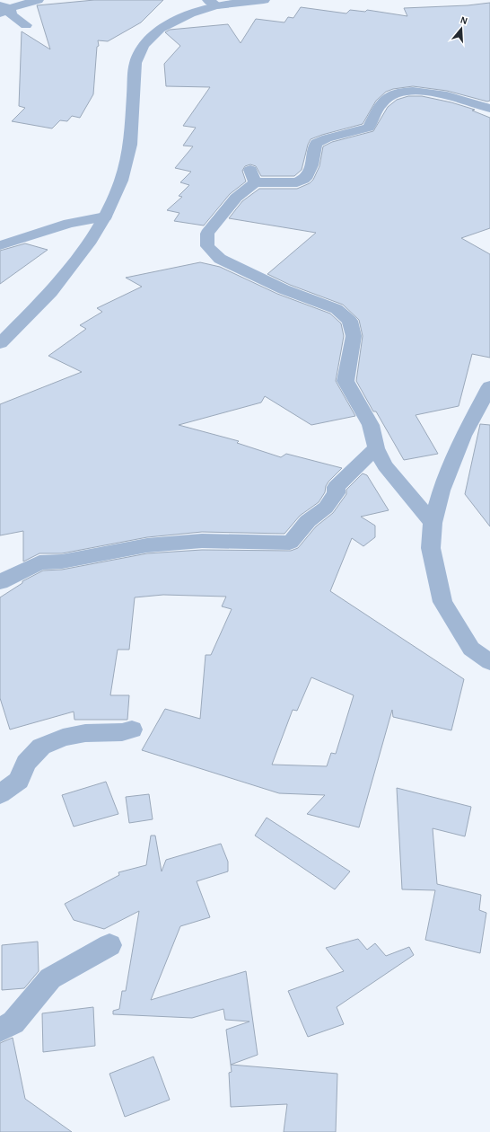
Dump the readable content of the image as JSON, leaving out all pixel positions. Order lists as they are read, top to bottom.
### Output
{
  "north": "top"
}
